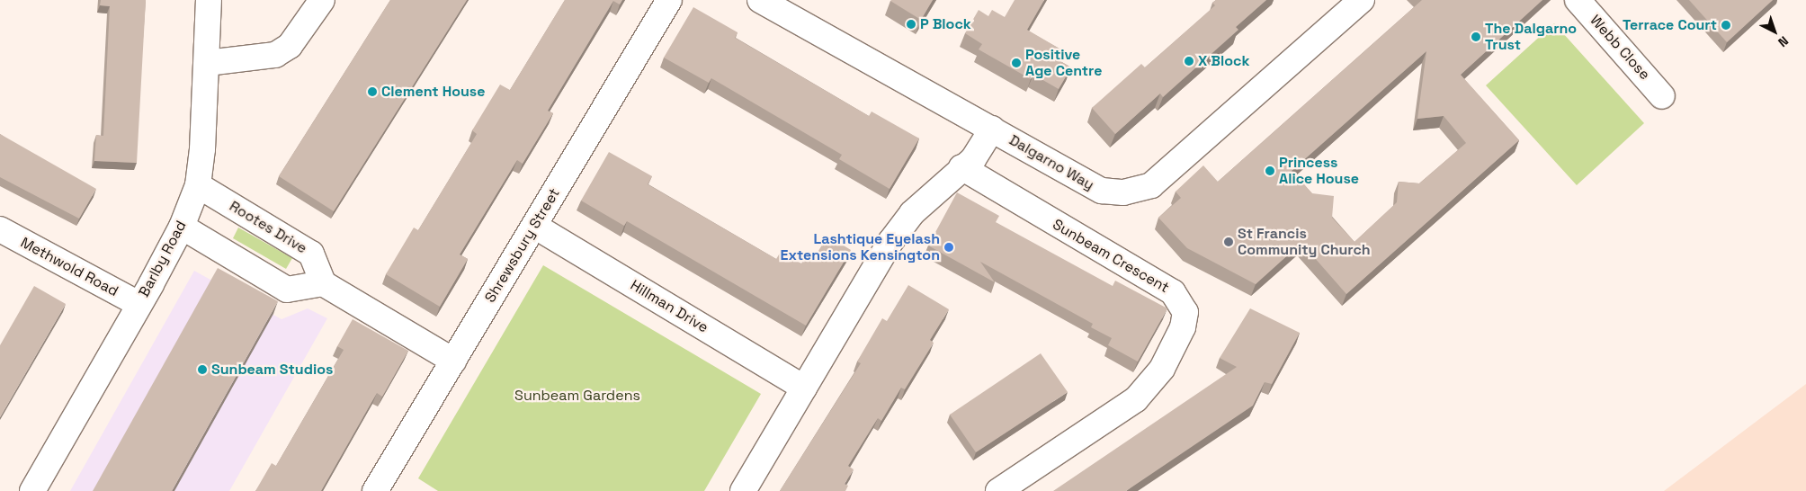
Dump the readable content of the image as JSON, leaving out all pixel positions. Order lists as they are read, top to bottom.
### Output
{
  "streets": {
    "street": [
      "Webb Close",
      "Dalgarno Way",
      "Rootes Drive",
      "Shrewsbury Street",
      "Sunbeam Crescent",
      "Barlby Road",
      "Methwold Road",
      "Hillman Drive"
    ]
  },
  "crossings": [
    ["Rootes Drive", "Barlby Road"],
    ["Shrewsbury Street", "Hillman Drive"],
    ["Barlby Road", "Methwold Road"]
  ],
  "parks": ["Sunbeam Gardens"],
  "places": [
    "P Block",
    "Terrace Court",
    "The Dalgarno Trust",
    "X Block",
    "Positive Age Centre",
    "Clement House",
    "Princess Alice House",
    "St Francis Community Church",
    "Lashtique Eyelash Extensions Kensington",
    "Sunbeam Studios"
  ],
  "north": "bottom right"
}
